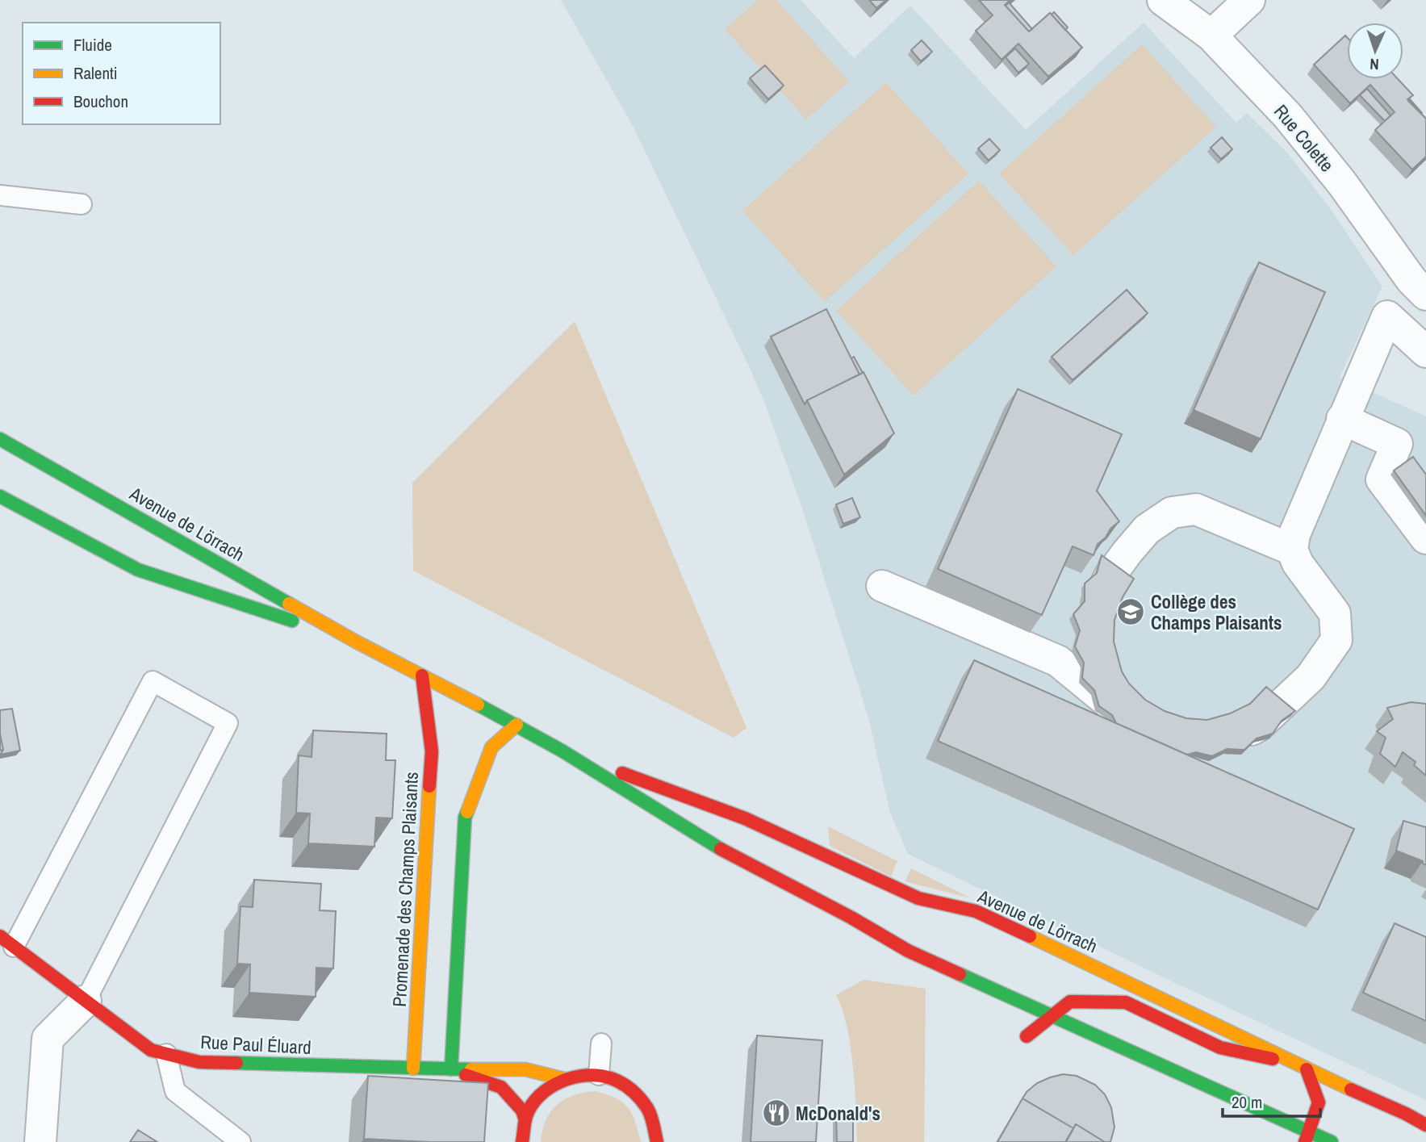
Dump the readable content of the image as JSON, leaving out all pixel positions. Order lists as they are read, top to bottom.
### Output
{
  "streets": {
    "main road": ["Avenue de Lörrach", "Promenade des Champs Plaisants", "Rue Paul Éluard"],
    "street": ["Rue Colette"]
  },
  "crossings": [
    ["Avenue de Lörrach", "Promenade des Champs Plaisants"],
    ["Promenade des Champs Plaisants", "Rue Paul Éluard"]
  ],
  "places": {
    "school or university": ["Collège des Champs Plaisants"],
    "restaurant": ["McDonald's"]
  },
  "legend": ["Fluide", "Ralenti", "Bouchon"],
  "scale_bar": "20 m",
  "north": "bottom"
}
